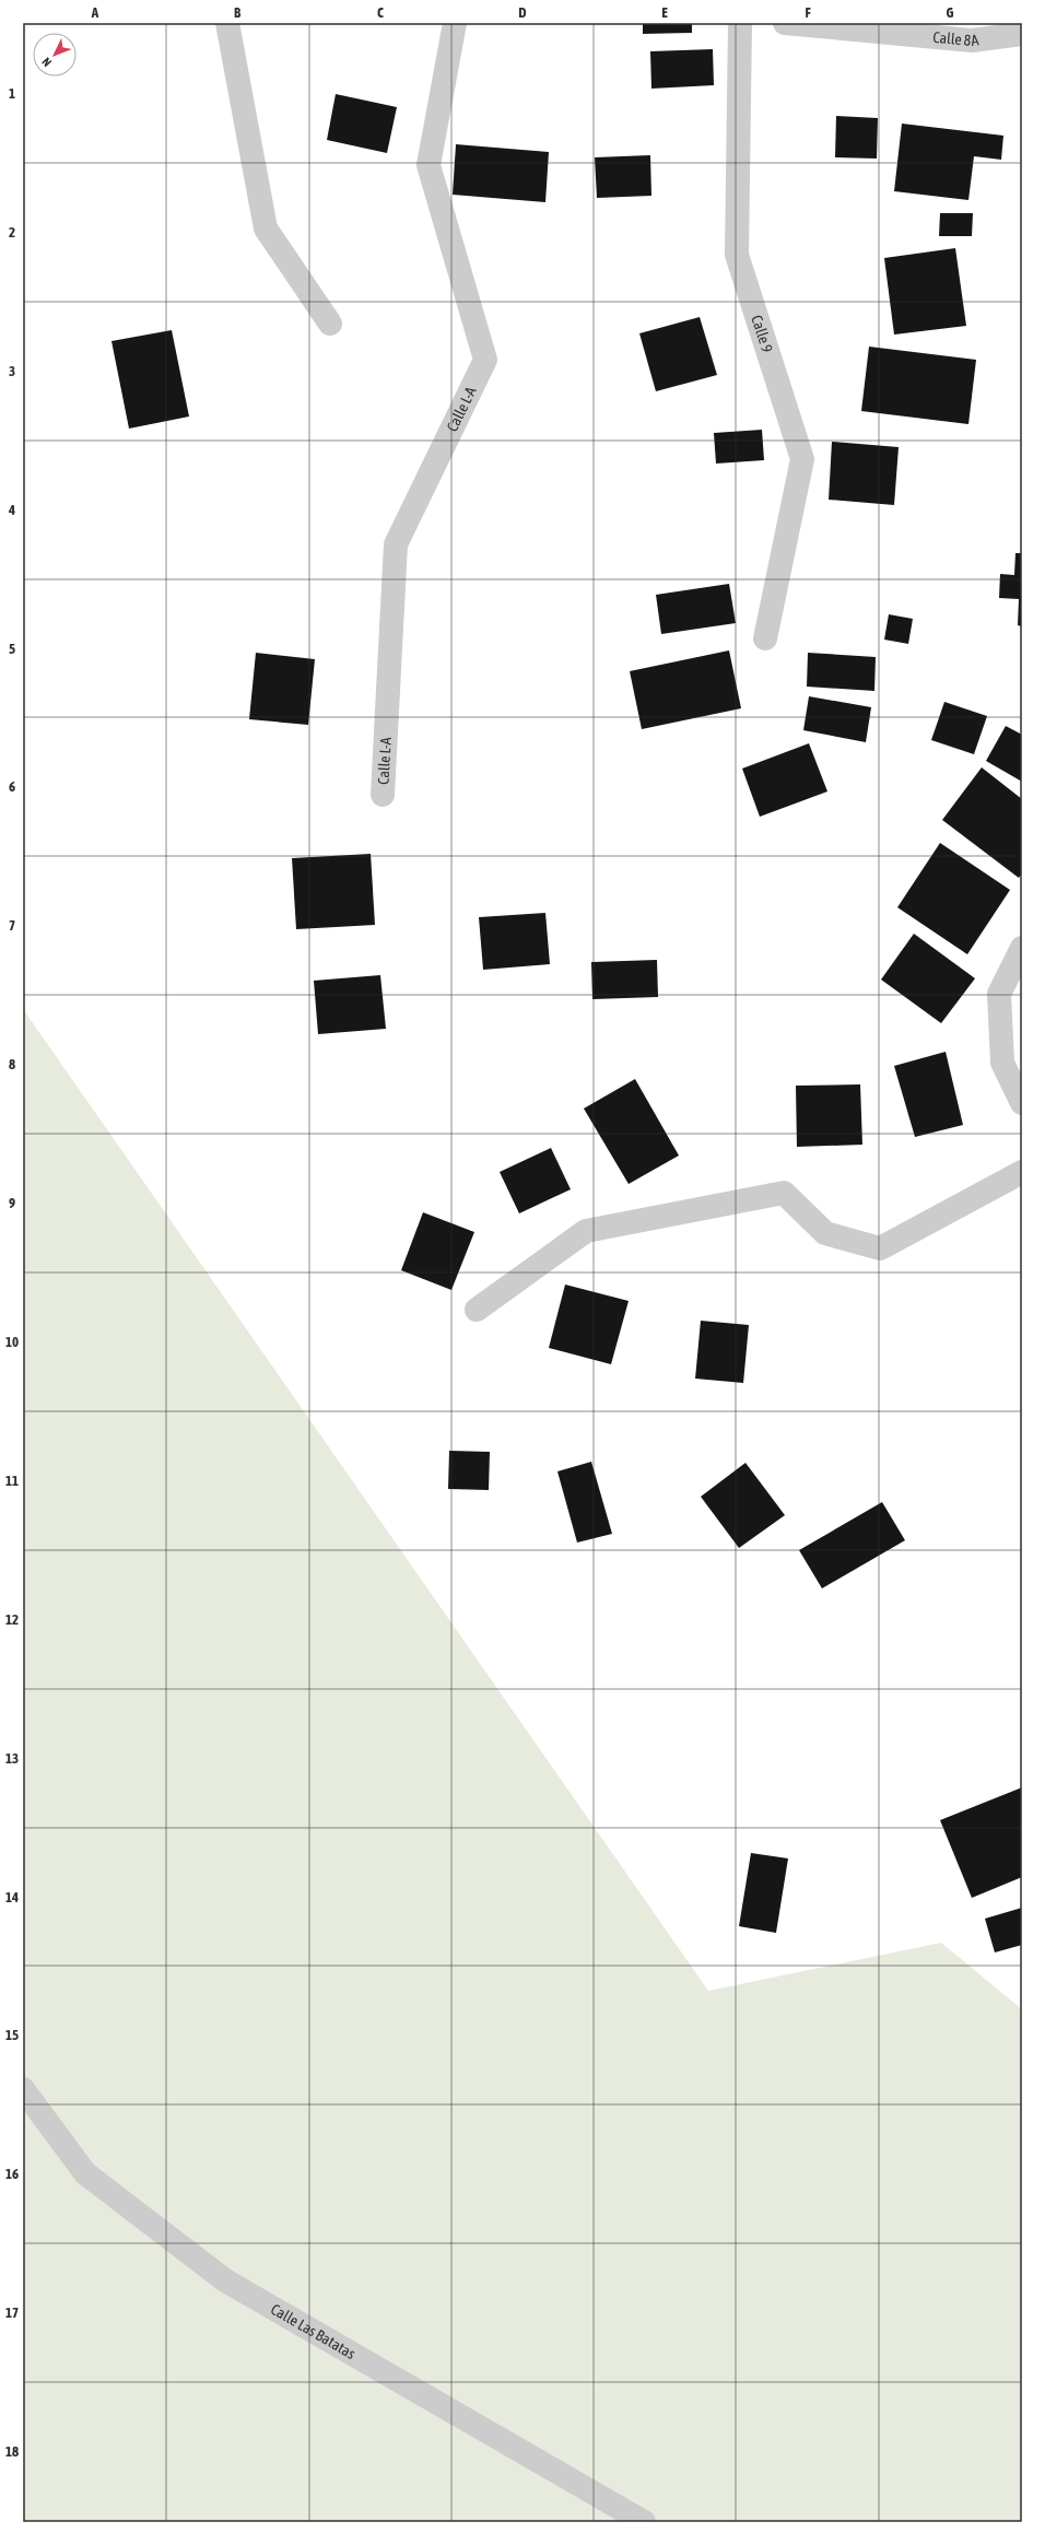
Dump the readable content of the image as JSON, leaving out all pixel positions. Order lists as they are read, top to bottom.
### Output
{
  "streets": {
    "street": [
      "Calle 8A",
      "Calle 9",
      "Calle L-A",
      "Calle Las Batatas"
    ]
  },
  "north": "bottom left",
  "grid": {
    "columns": [
      "A",
      "B",
      "C",
      "D",
      "E",
      "F",
      "G"
    ],
    "rows": [
      "1",
      "2",
      "3",
      "4",
      "5",
      "6",
      "7",
      "8",
      "9",
      "10",
      "11",
      "12",
      "13",
      "14",
      "15",
      "16",
      "17",
      "18"
    ]
  }
}
